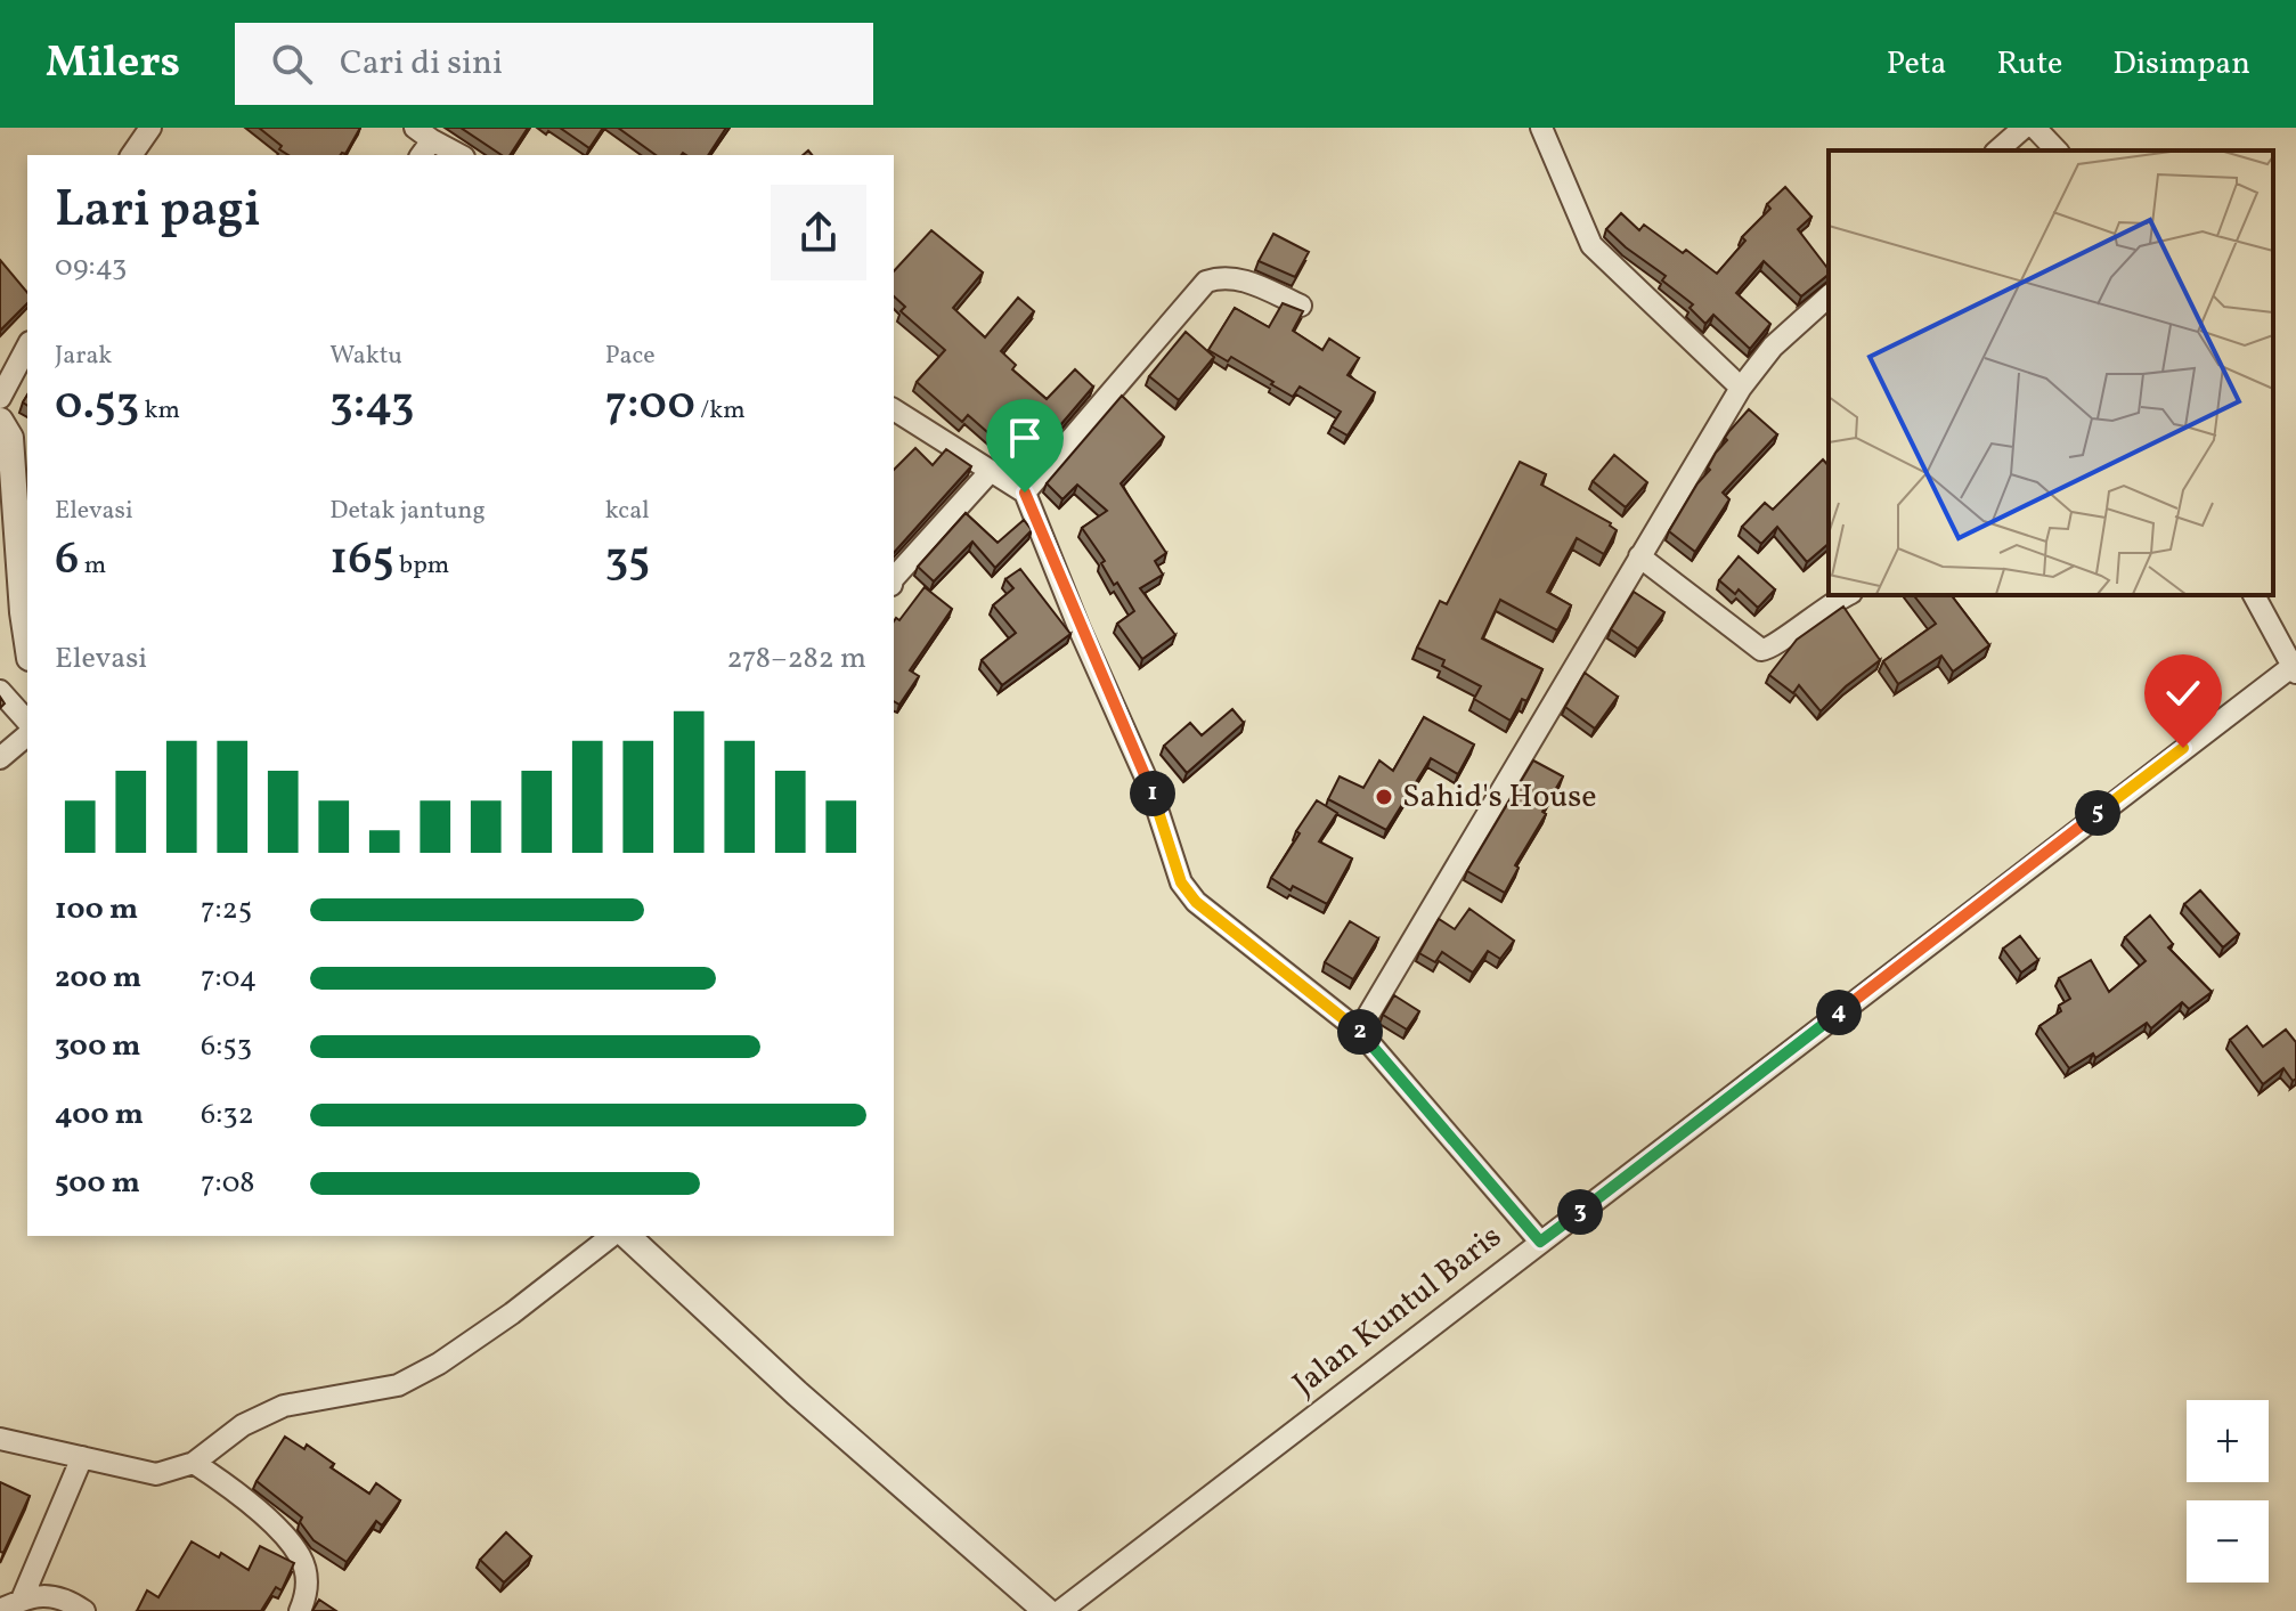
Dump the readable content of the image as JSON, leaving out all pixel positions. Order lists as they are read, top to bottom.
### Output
{
  "streets": {
    "street": ["Jalan Kuntul Baris"]
  },
  "places": ["Sahid's House"],
  "page": {
    "header": "Milers",
    "search": "Cari di sini",
    "nav": ["Peta", "Rute", "Disimpan"],
    "heading": ["Lari pagi", "09:43"],
    "stats": [
      ["Jarak", "0.53 km"],
      ["Waktu", "3:43"],
      ["Pace", "7:00 /km"],
      ["Elevasi", "6 m"],
      ["Detak jantung", "165 bpm"],
      ["kcal", "35"]
    ],
    "chart": ["Elevasi", "278–282 m"],
    "pins": [
      "1",
      "5",
      "4",
      "2",
      "3"
    ],
    "list": [
      {
        "name": "100 m",
        "note": "7:25"
      },
      {
        "name": "200 m",
        "note": "7:04"
      },
      {
        "name": "300 m",
        "note": "6:53"
      },
      {
        "name": "400 m",
        "note": "6:32"
      },
      {
        "name": "500 m",
        "note": "7:08"
      }
    ],
    "map_buttons": ["+", "−"]
  }
}
